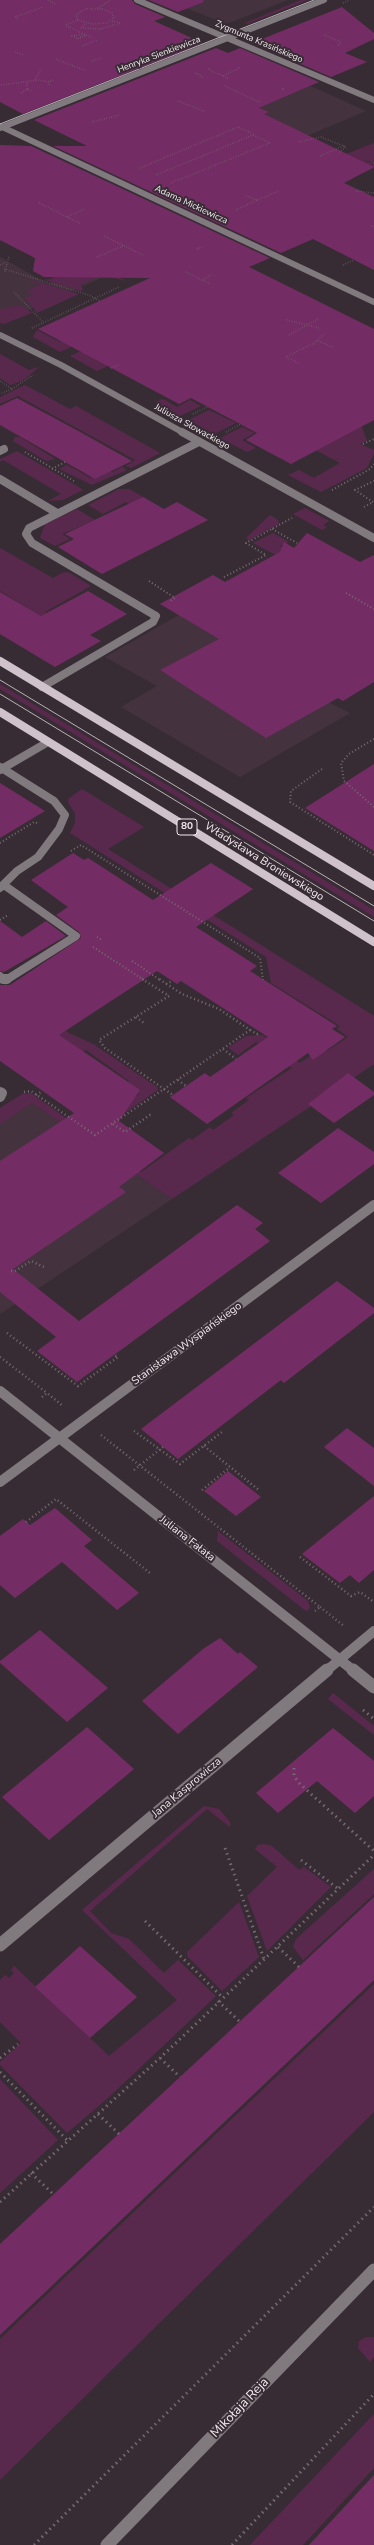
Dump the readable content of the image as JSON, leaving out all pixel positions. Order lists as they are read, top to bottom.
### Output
{
  "streets": {
    "main road": ["80", "Władysława Broniewskiego"],
    "street": [
      "Zygmunta Krasińskiego",
      "Henryka Sienkiewicza",
      "Adama Mickiewicza",
      "Juliusza Słowackiego",
      "Stanisława Wyspiańskiego",
      "Juliana Fałata",
      "Jana Kasprowicza",
      "Mikołaja Reja"
    ]
  },
  "crossings": [
    ["Zygmunta Krasińskiego", "Henryka Sienkiewicza"],
    ["Henryka Sienkiewicza", "Adama Mickiewicza"],
    ["Stanisława Wyspiańskiego", "Juliana Fałata"],
    ["Juliana Fałata", "Jana Kasprowicza"]
  ]
}
